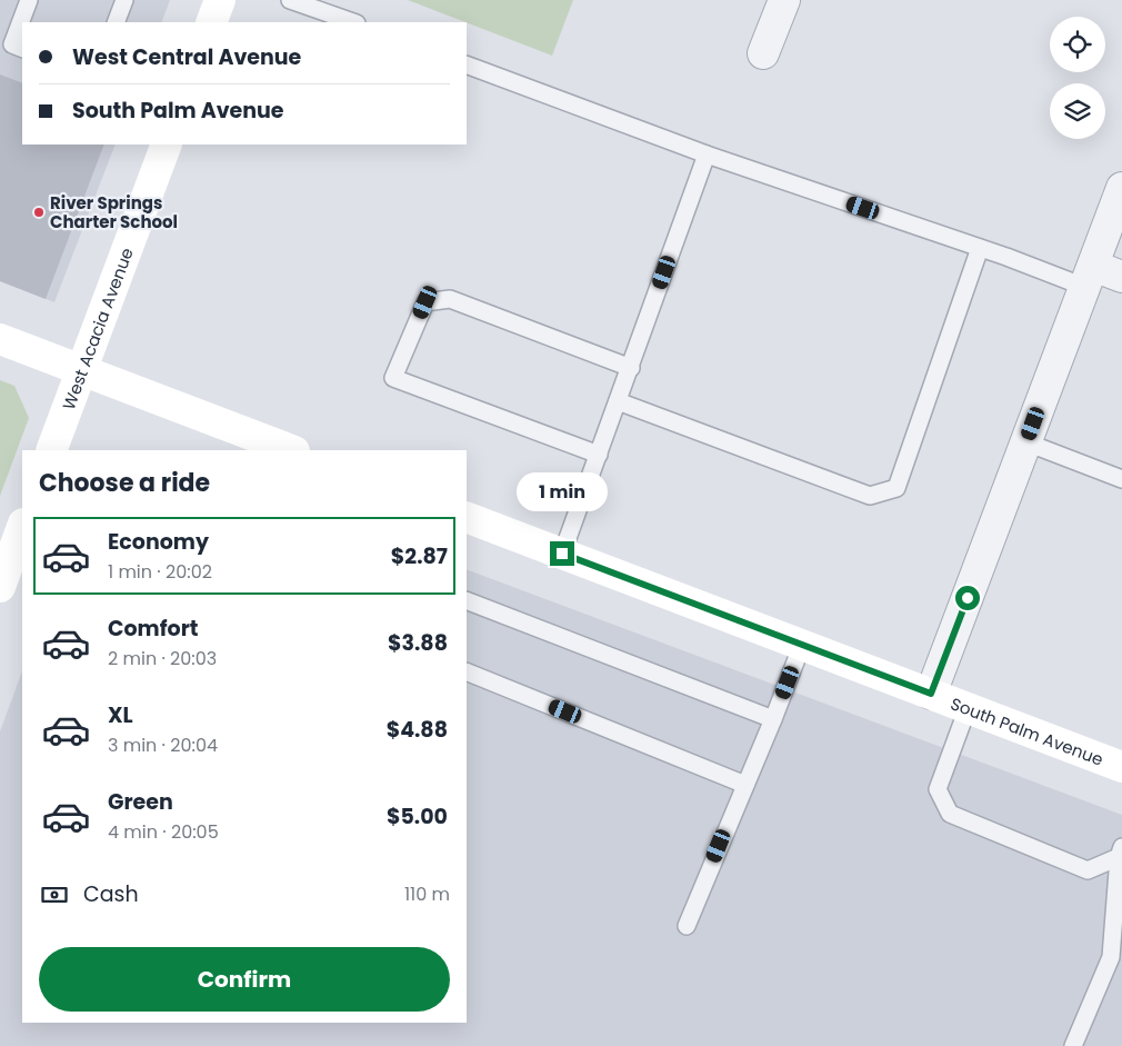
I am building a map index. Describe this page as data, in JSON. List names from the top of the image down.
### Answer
{
  "streets": {
    "street": ["West Acacia Avenue", "South Palm Avenue"]
  },
  "places": ["River Springs Charter School"],
  "page": {
    "banner": ["West Central Avenue", "South Palm Avenue"],
    "heading": "Choose a ride",
    "bubble": "1 min",
    "list": [
      {
        "name": "Economy",
        "note": "1 min · 20:02",
        "value": "$2.87"
      },
      {
        "name": "Comfort",
        "note": "2 min · 20:03",
        "value": "$3.88"
      },
      {
        "name": "XL",
        "note": "3 min · 20:04",
        "value": "$4.88"
      },
      {
        "name": "Green",
        "note": "4 min · 20:05",
        "value": "$5.00"
      }
    ],
    "pay": ["Cash", "110 m"],
    "buttons": "Confirm"
  }
}
